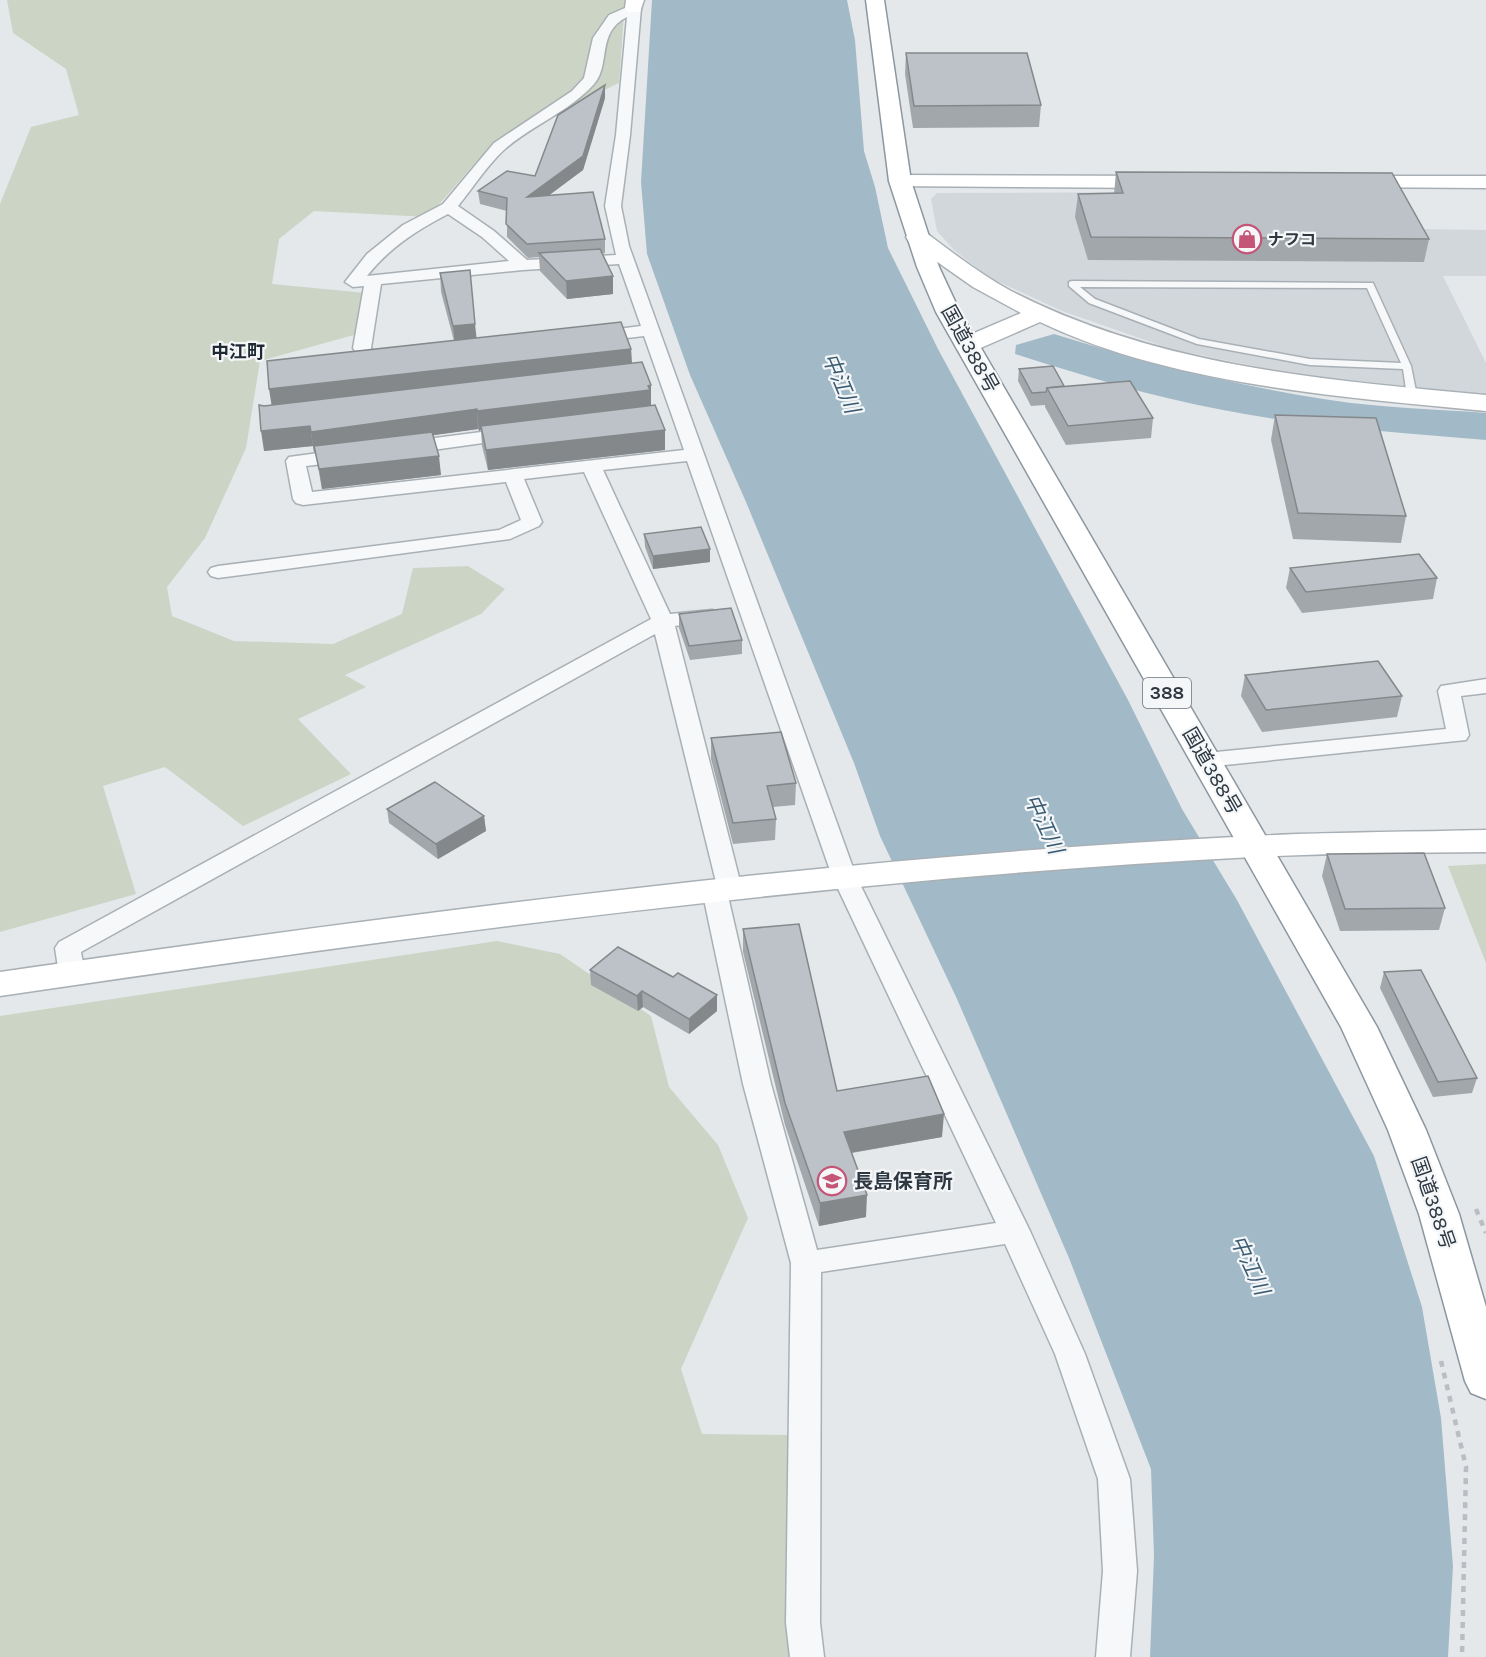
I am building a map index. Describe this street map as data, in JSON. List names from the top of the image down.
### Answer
{
  "streets": {
    "main road": ["国道388号", "388"]
  },
  "districts": ["中江町"],
  "water": ["中江川"],
  "places": {
    "shop": ["ナフコ"],
    "school or university": ["長島保育所"]
  }
}
